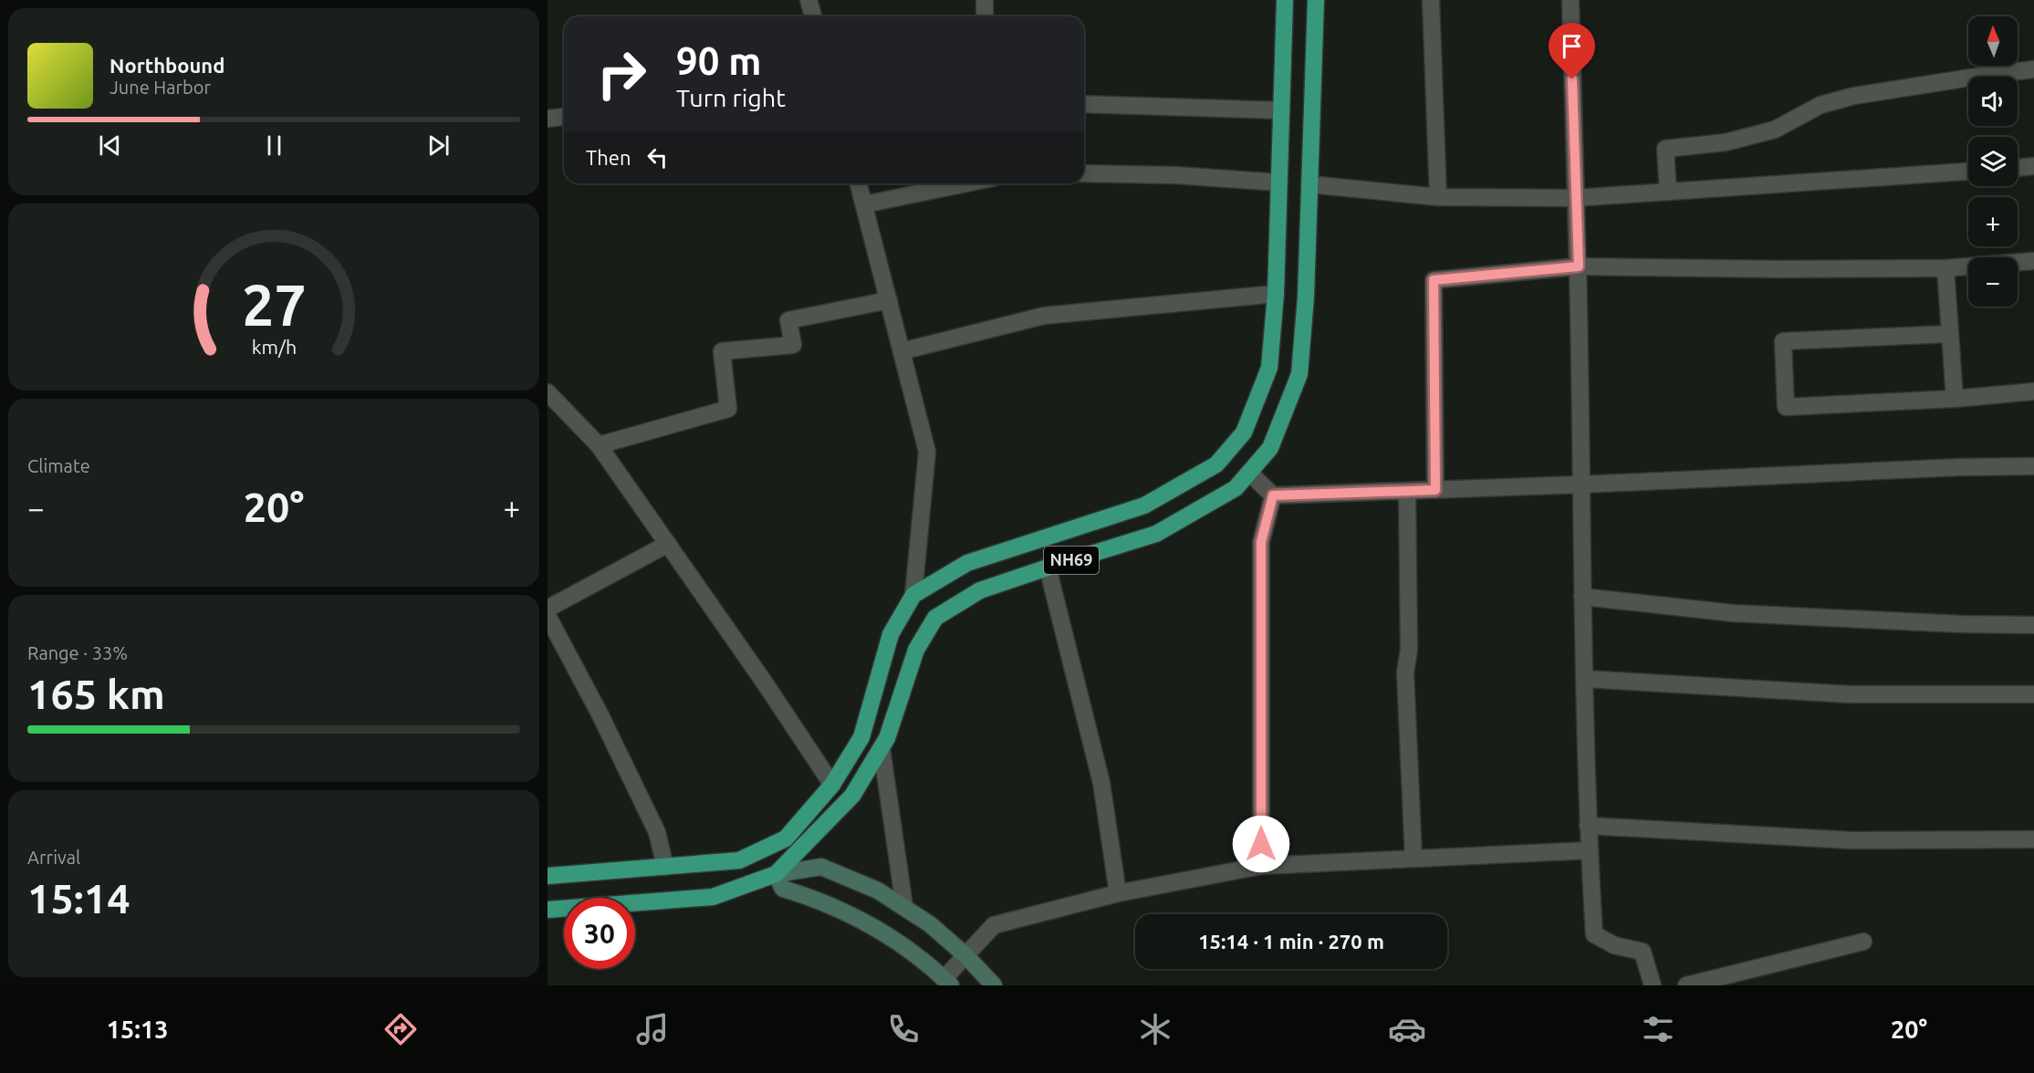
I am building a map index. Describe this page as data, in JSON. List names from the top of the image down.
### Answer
{
  "streets": {
    "highway": ["NH69"]
  },
  "north": "top",
  "page": {
    "map_buttons": ["+", "−"],
    "turn": ["90 m", "Turn right"],
    "song": ["Northbound", "June Harbor"],
    "then": "Then",
    "tile": [
      "Climate",
      ["Range · 33%", "165 km"],
      ["Arrival", "15:14"]
    ],
    "heat": ["−", "20°", "+"],
    "limit": "30",
    "trip": "15:14 · 1 min · 270 m",
    "tabs": ["15:13", "20°"],
    "gauge": ["27", "km/h"]
  }
}
